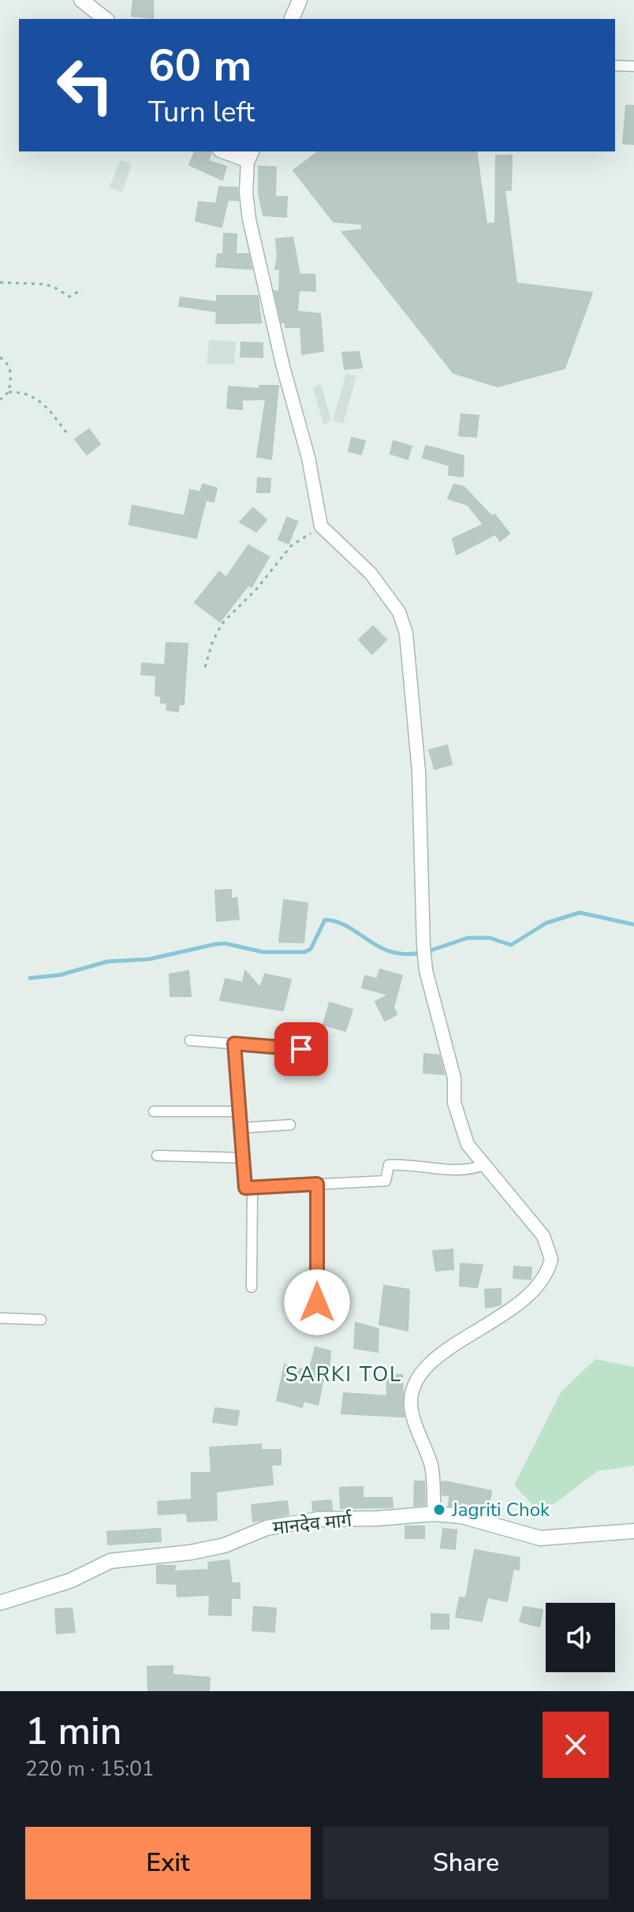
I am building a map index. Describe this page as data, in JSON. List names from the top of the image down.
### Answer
{
  "streets": {
    "main road": ["मानदेव मार्ग"]
  },
  "districts": ["SARKI TOL"],
  "places": ["Jagriti Chok"],
  "page": {
    "turn": ["60 m", "Turn left"],
    "heading": ["1 min", "220 m · 15:01"],
    "buttons": ["Exit", "Share"]
  }
}
